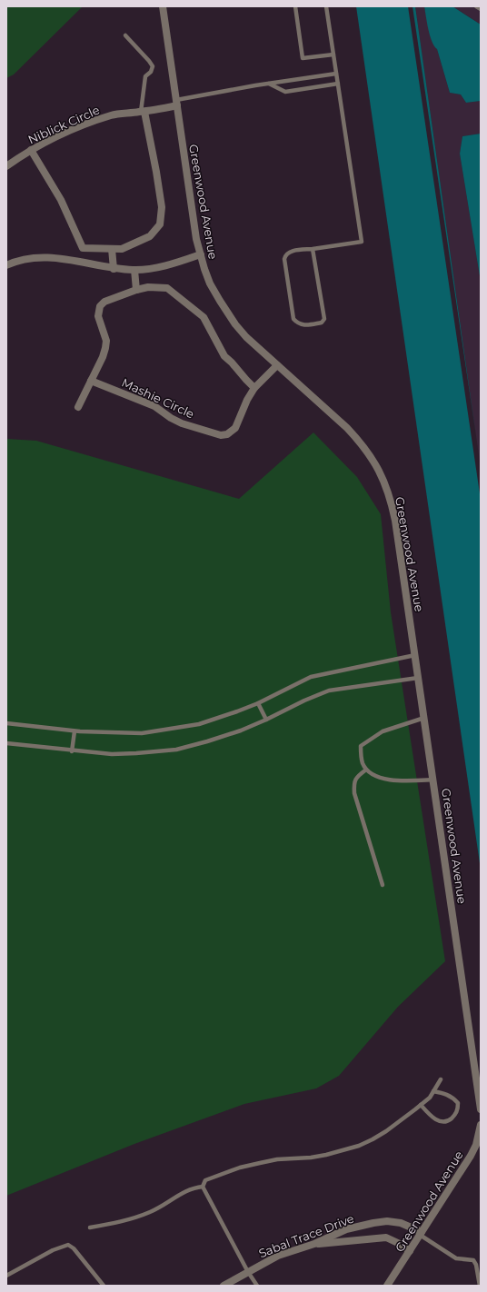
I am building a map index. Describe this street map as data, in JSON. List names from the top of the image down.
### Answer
{
  "streets": {
    "street": [
      "Niblick Circle",
      "Greenwood Avenue",
      "Mashie Circle",
      "Sabal Trace Drive"
    ]
  },
  "crossings": [
    ["Niblick Circle", "Greenwood Avenue"],
    ["Greenwood Avenue", "Mashie Circle"],
    ["Greenwood Avenue", "Sabal Trace Drive"]
  ]
}
